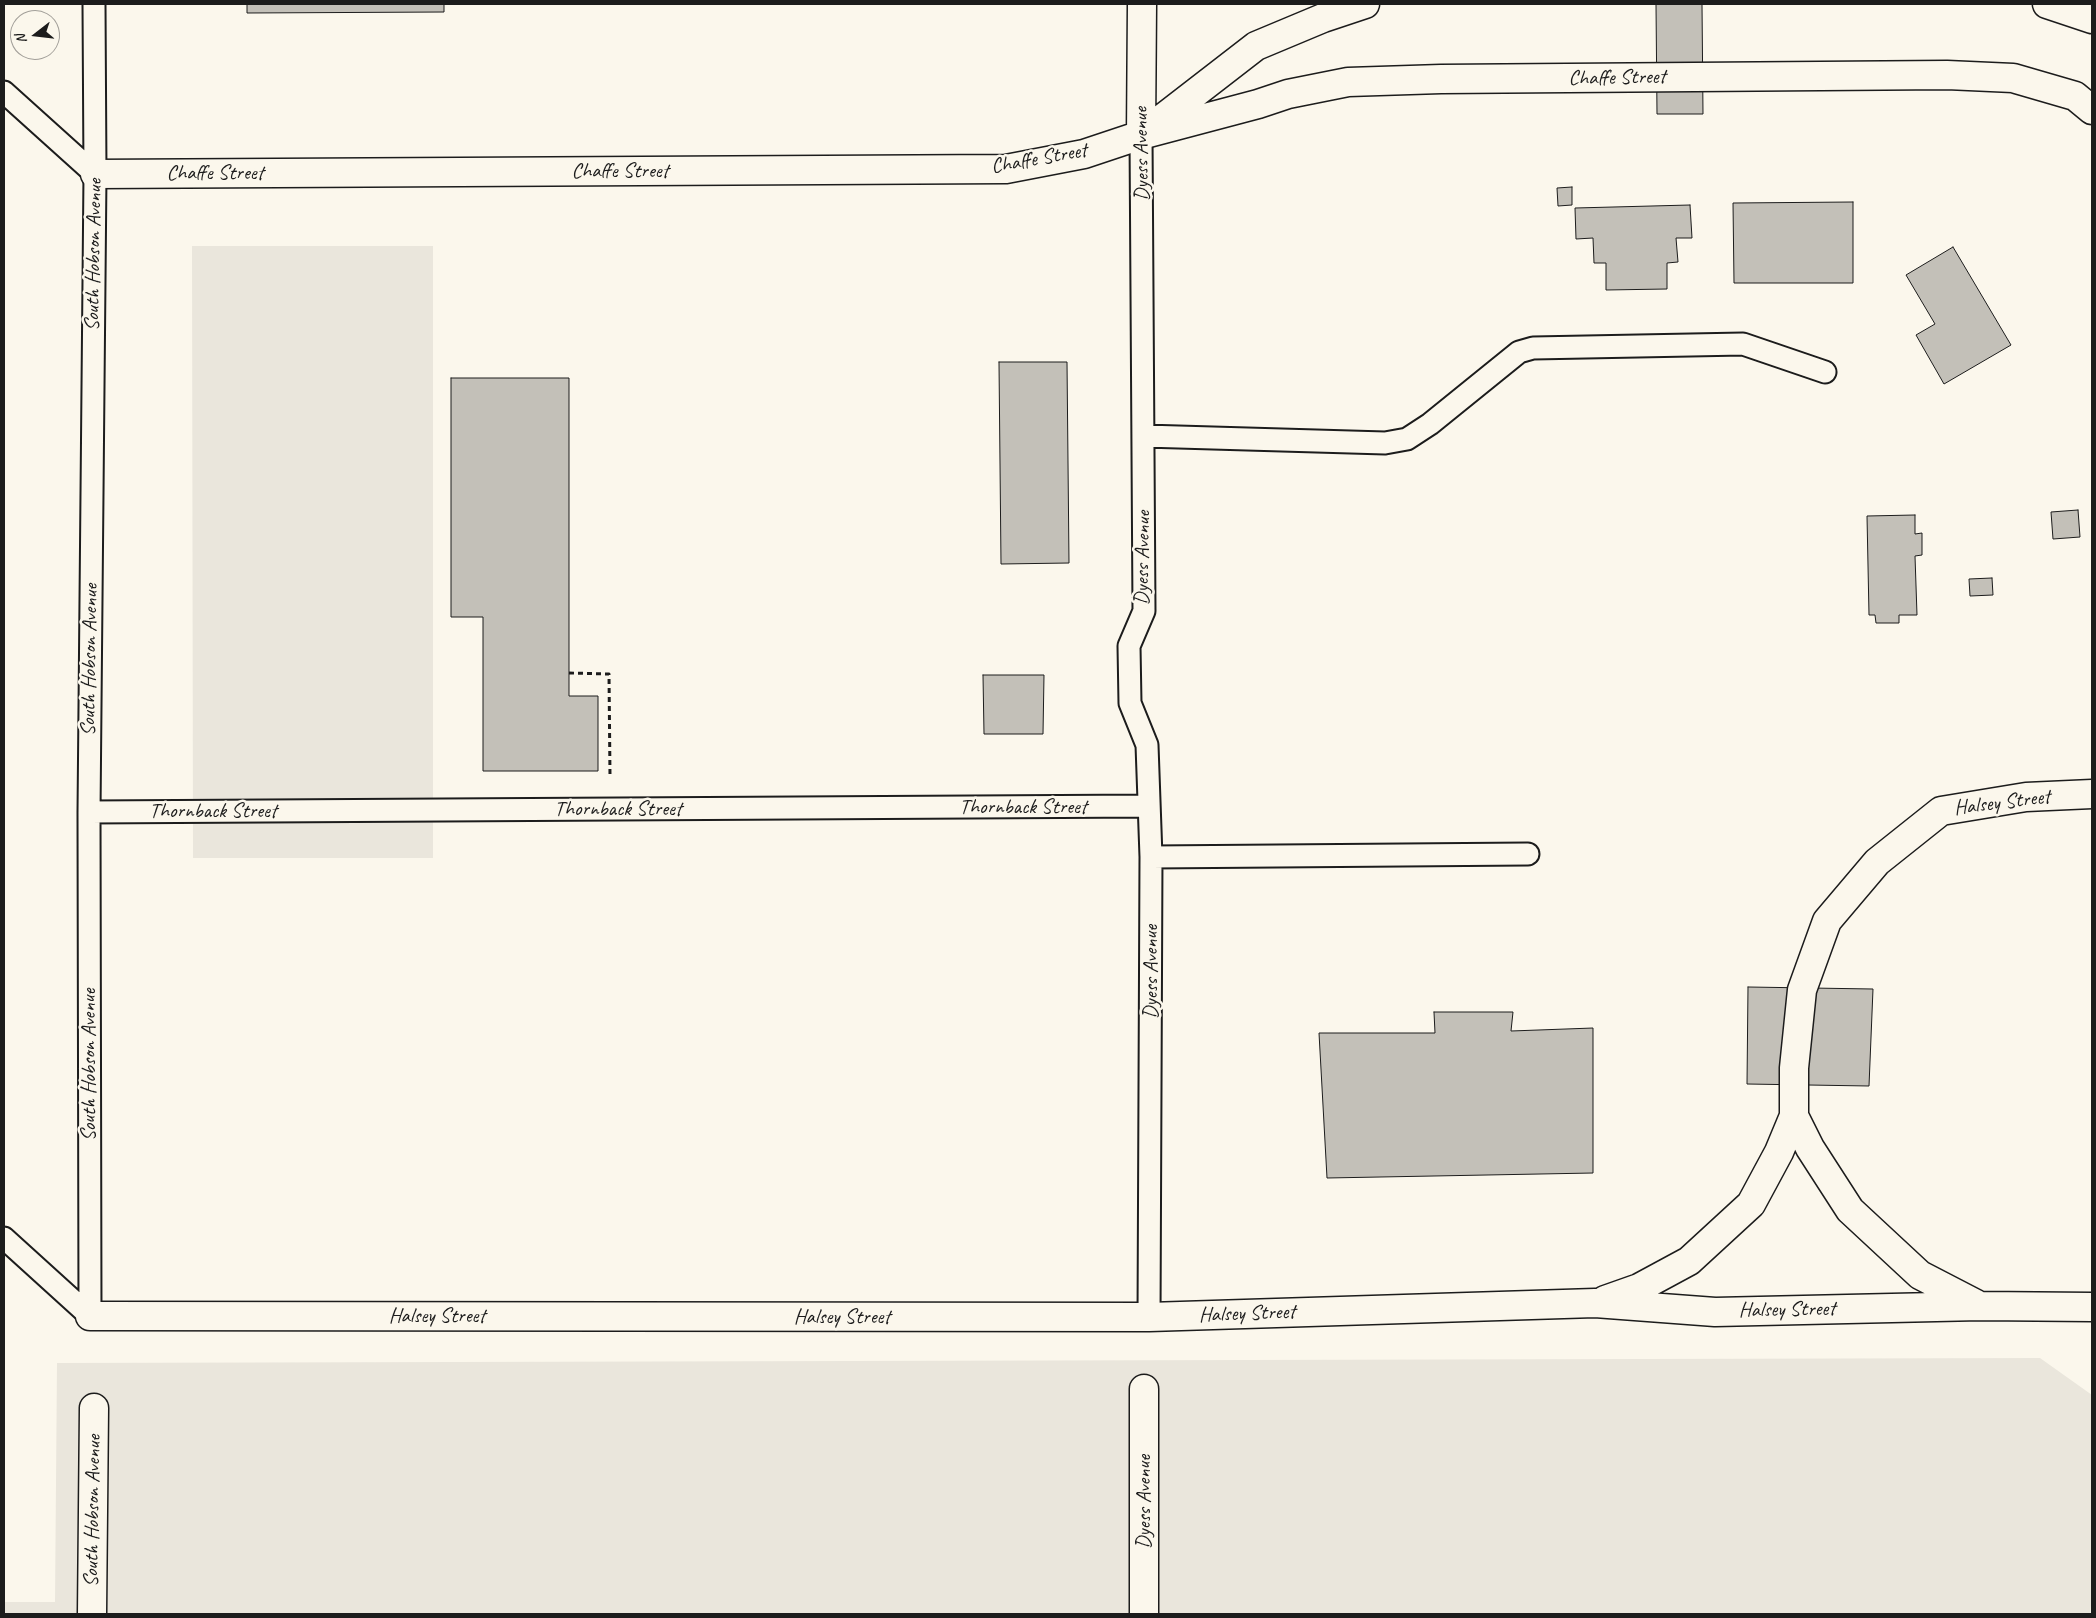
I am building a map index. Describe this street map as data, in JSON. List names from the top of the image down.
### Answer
{
  "streets": {
    "street": [
      "Chaffe Street",
      "Dyess Avenue",
      "South Hobson Avenue",
      "Halsey Street"
    ],
    "lane": ["Thornback Street"]
  },
  "crossings": [
    ["Chaffe Street", "Dyess Avenue"],
    ["Chaffe Street", "South Hobson Avenue"],
    ["Dyess Avenue", "Halsey Street"],
    ["Dyess Avenue", "Thornback Street"],
    ["South Hobson Avenue", "Halsey Street"],
    ["South Hobson Avenue", "Thornback Street"]
  ],
  "north": "left"
}
